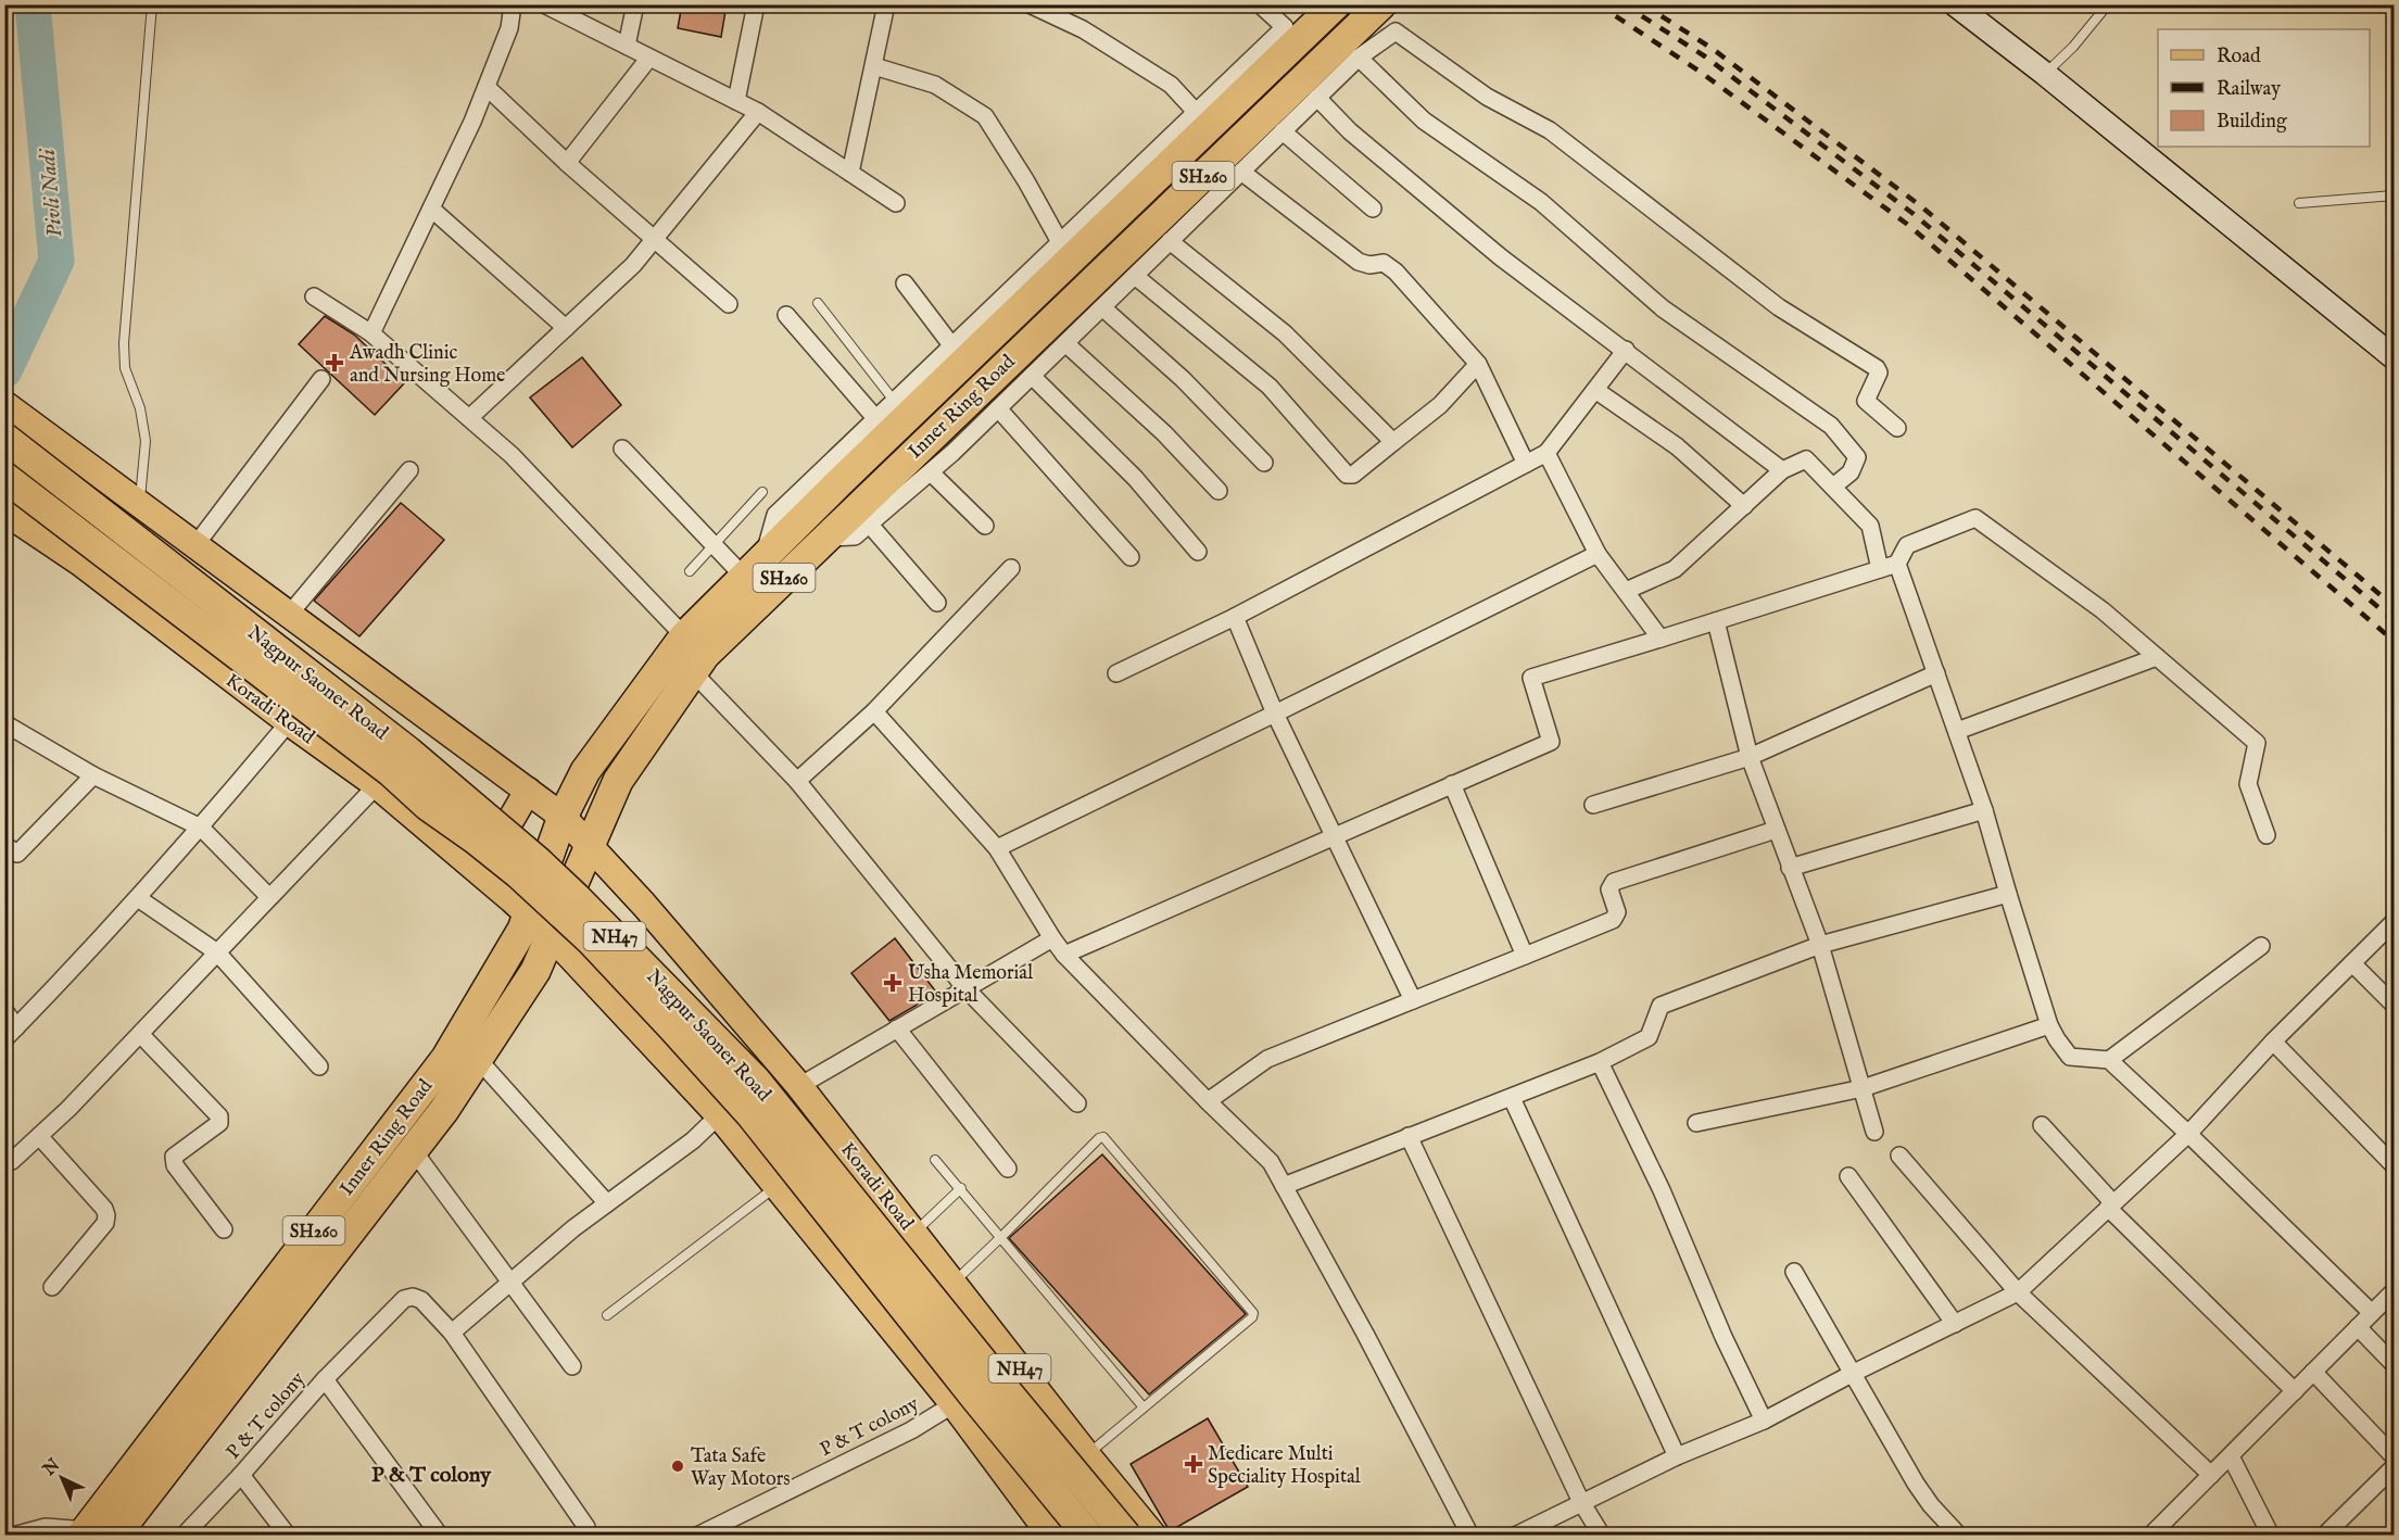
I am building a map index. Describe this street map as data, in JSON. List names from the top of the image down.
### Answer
{
  "streets": {
    "highway": [
      "SH260",
      "Inner Ring Road",
      "Nagpur Saoner Road",
      "NH47"
    ],
    "main road": ["Koradi Road"],
    "street": ["P & T colony"]
  },
  "crossings": [
    ["SH260", "Inner Ring Road"],
    ["SH260", "Koradi Road"],
    ["SH260", "NH47"],
    ["Inner Ring Road", "Koradi Road"],
    ["Inner Ring Road", "NH47"],
    ["Koradi Road", "NH47"]
  ],
  "districts": ["P & T colony"],
  "water": ["Pivli Nadi"],
  "places": {
    "health": ["Awadh Clinic and Nursing Home", "Usha Memorial Hospital", "Medicare Multi Speciality Hospital"],
    "other": ["Tata Safe Way Motors"]
  },
  "legend": ["Road", "Railway", "Building"],
  "north": "top left"
}
